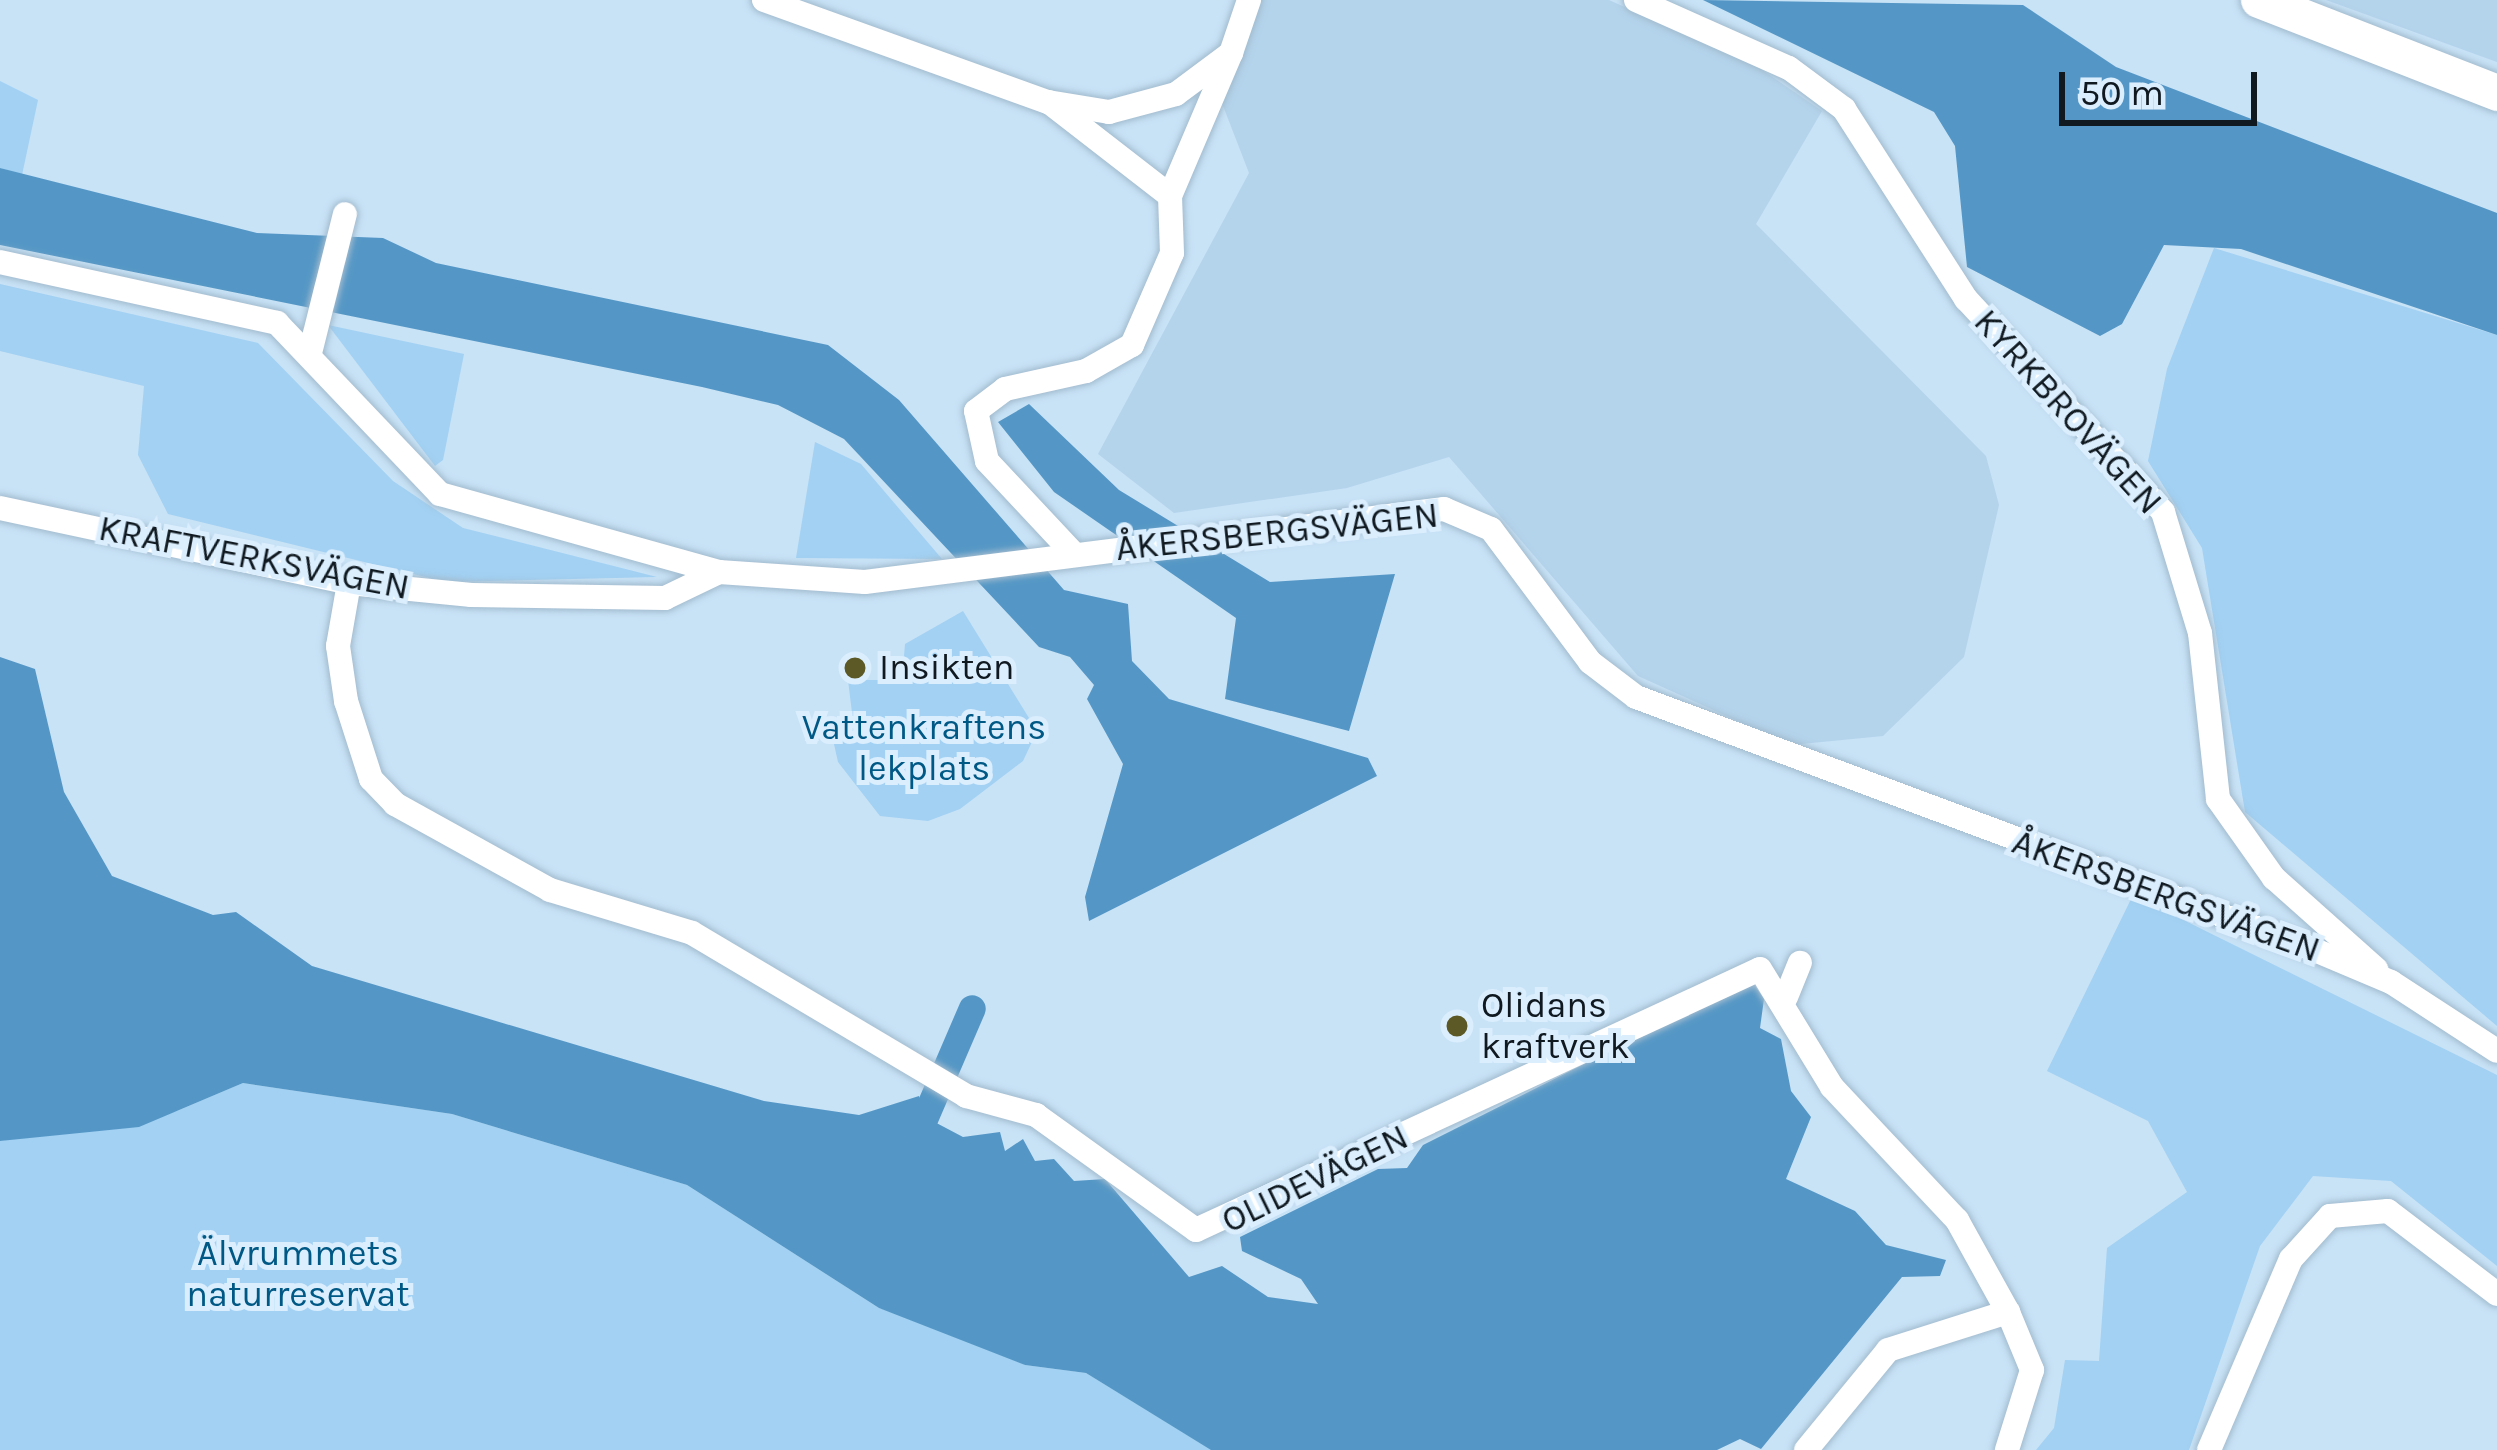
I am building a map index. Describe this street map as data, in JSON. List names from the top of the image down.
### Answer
{
  "streets": {
    "street": [
      "KYRKBROVÄGEN",
      "ÅKERSBERGSVÄGEN",
      "KRAFTVERKSVÄGEN",
      "OLIDEVÄGEN"
    ]
  },
  "crossings": [
    ["KYRKBROVÄGEN", "ÅKERSBERGSVÄGEN"],
    ["ÅKERSBERGSVÄGEN", "KRAFTVERKSVÄGEN"],
    ["KRAFTVERKSVÄGEN", "OLIDEVÄGEN"]
  ],
  "parks": ["Vattenkraftens lekplats", "Älvrummets naturreservat"],
  "places": ["Insikten", "Olidans kraftverk"],
  "scale_bar": "50 m"
}
